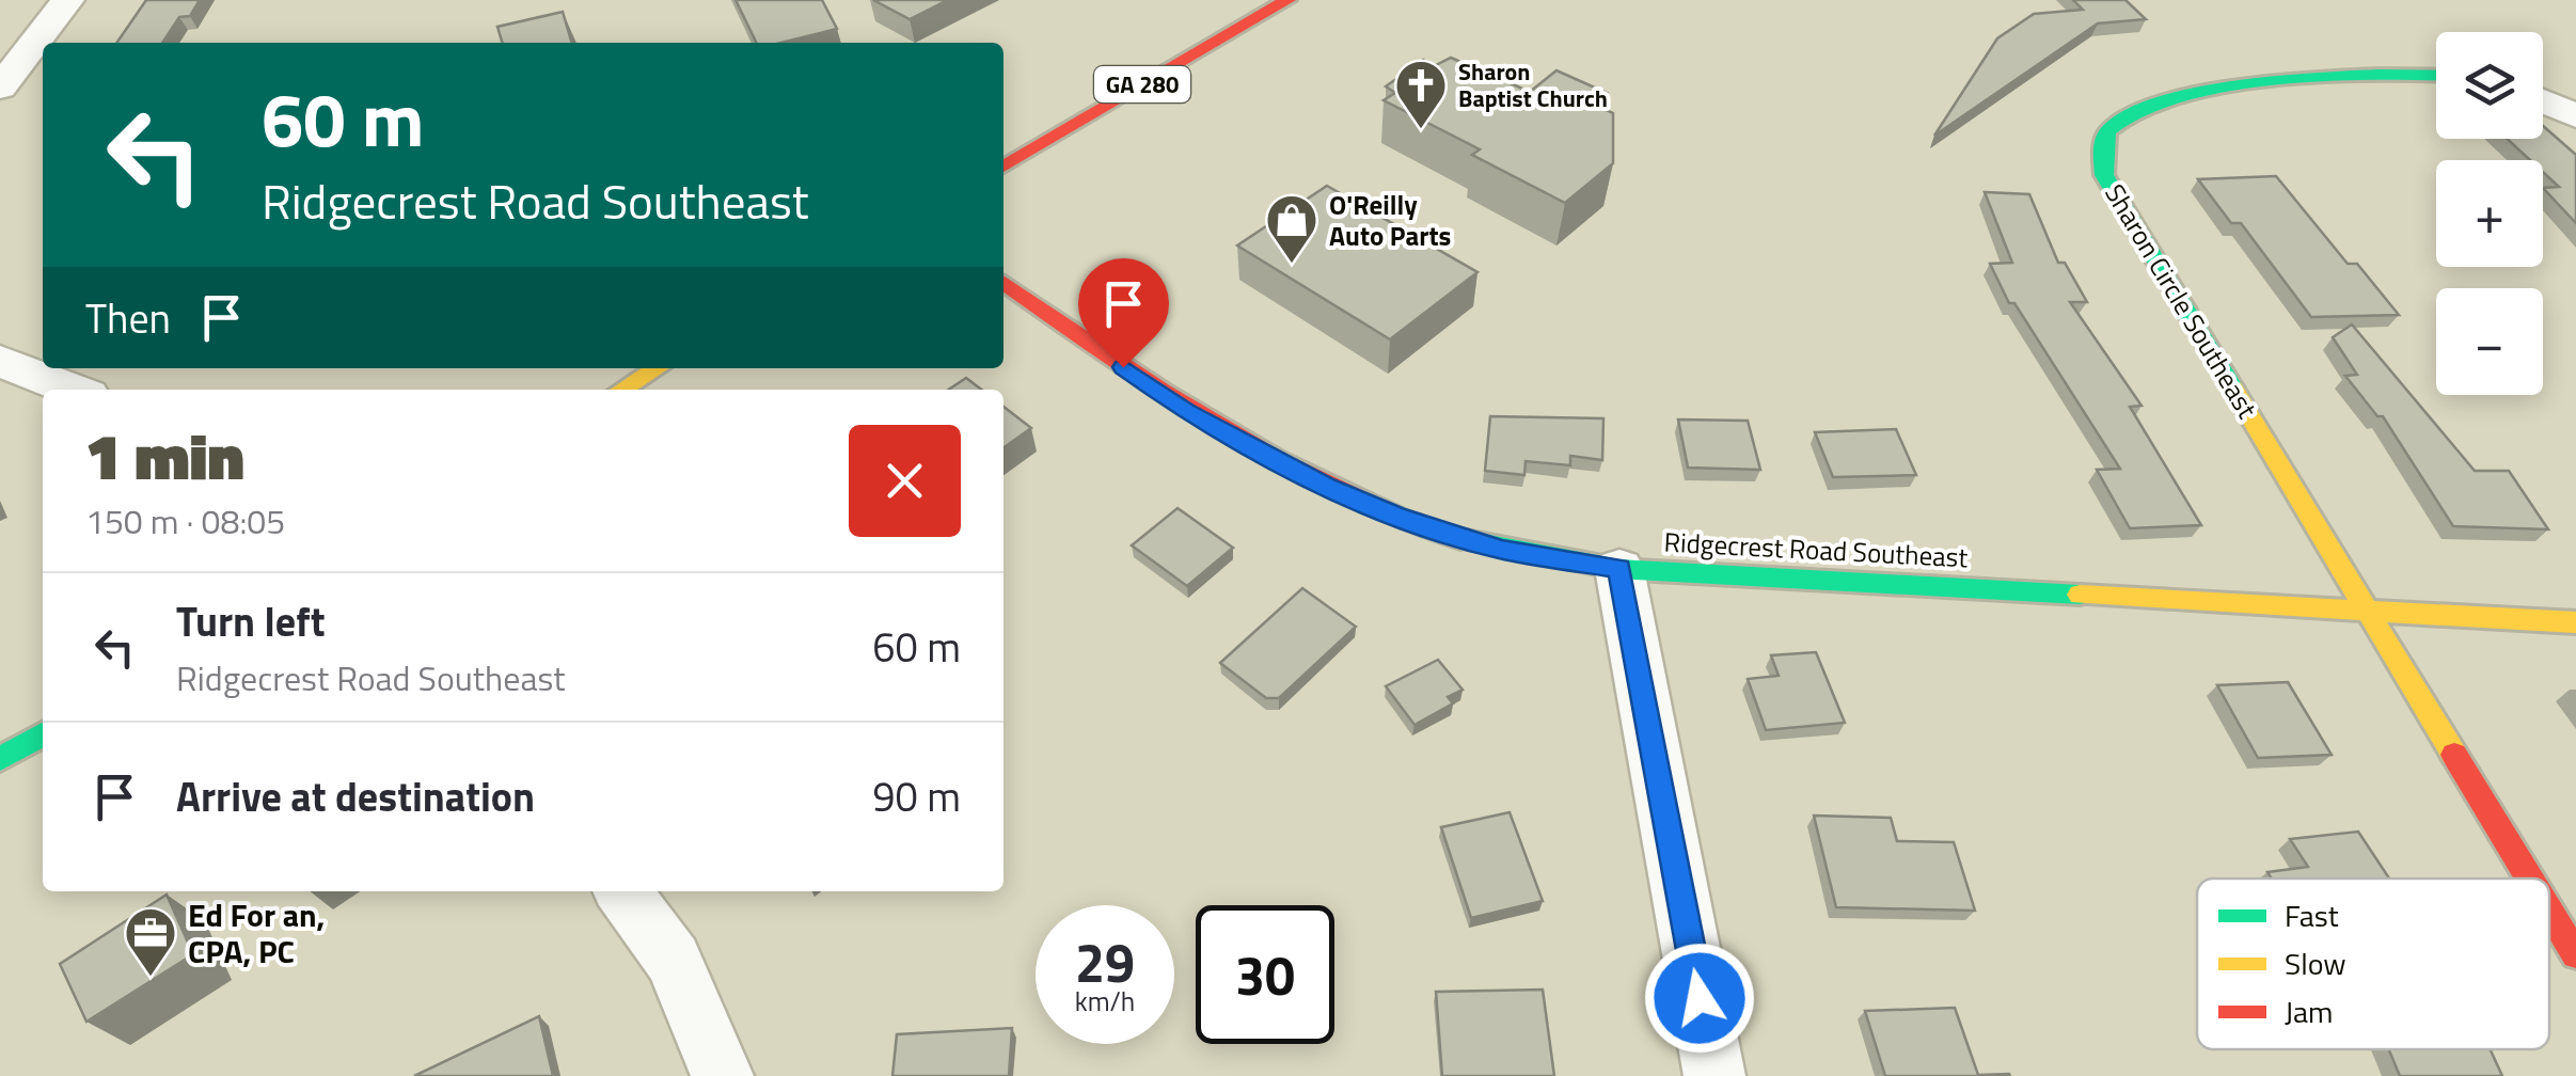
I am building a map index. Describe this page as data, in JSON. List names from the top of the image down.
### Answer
{
  "streets": {
    "street": ["GA 280", "Sharon Circle Southeast", "Ridgecrest Road Southeast"]
  },
  "crossings": [
    ["Sharon Circle Southeast", "Ridgecrest Road Southeast"]
  ],
  "places": {
    "church": ["Sharon Baptist Church"],
    "shop": ["O'Reilly Auto Parts"],
    "office": ["Ed For an, CPA, PC"]
  },
  "legend": ["Fast", "Slow", "Jam"],
  "page": {
    "map_buttons": ["+", "−"],
    "turn": ["60 m", "Ridgecrest Road Southeast"],
    "then": "Then",
    "heading": ["1 min", "150 m · 08:05"],
    "list": [
      {
        "name": "Turn left",
        "note": "Ridgecrest Road Southeast",
        "value": "60 m"
      },
      {
        "name": "Arrive at destination",
        "value": "90 m"
      }
    ],
    "speed": "29 km/h",
    "limit": "30"
  }
}
